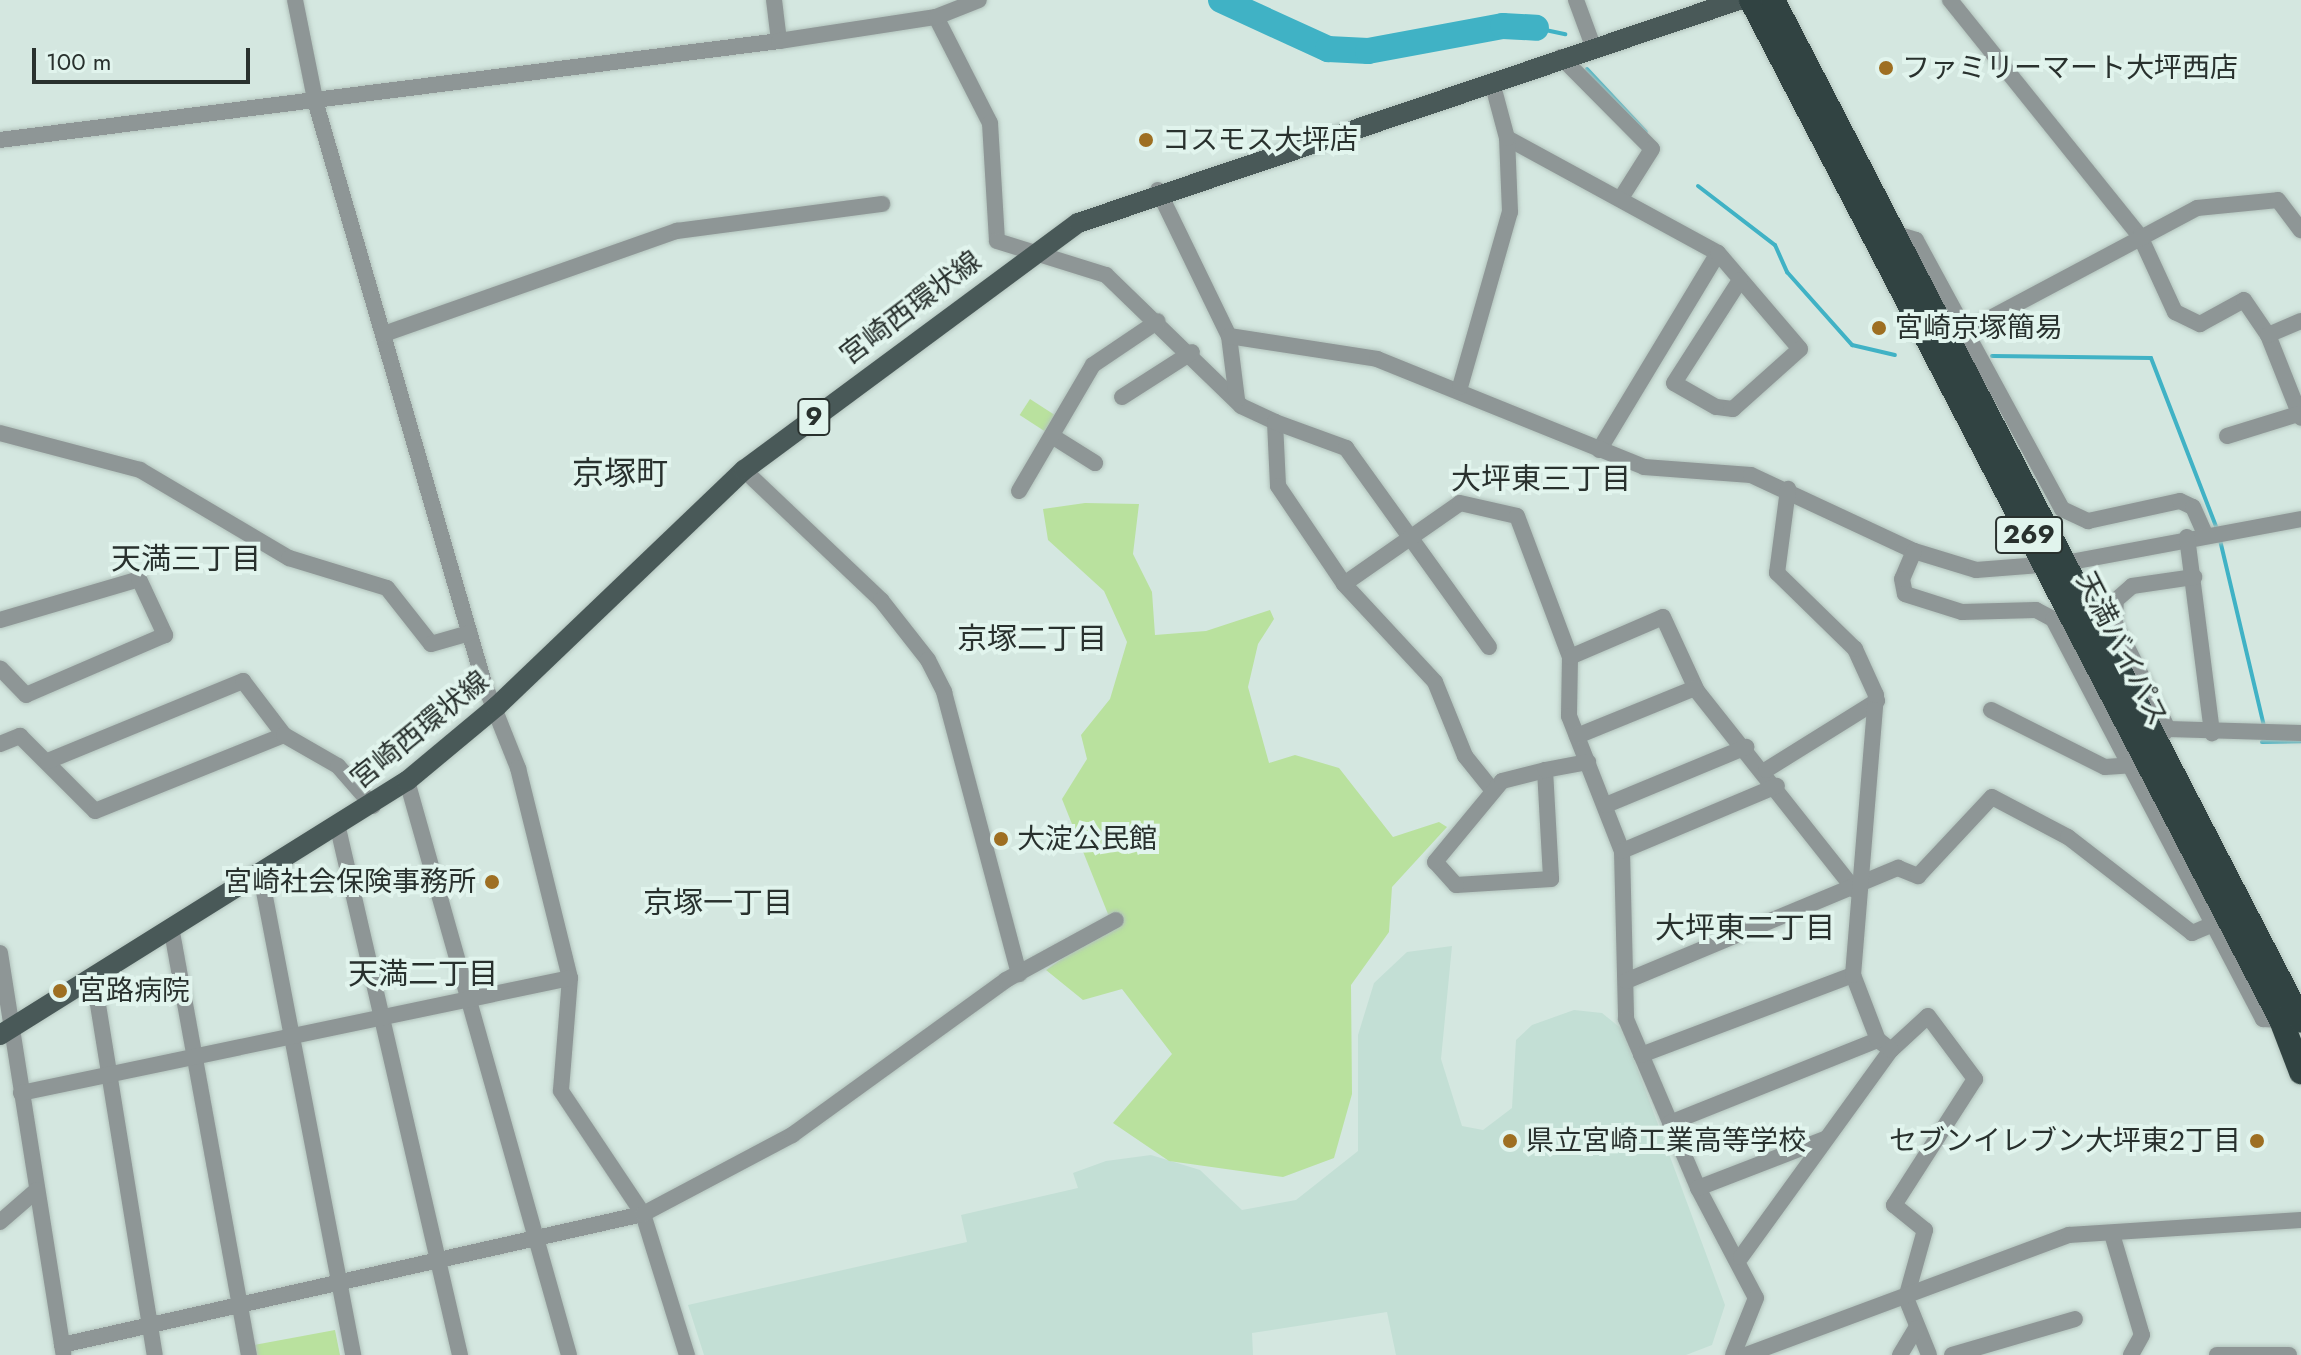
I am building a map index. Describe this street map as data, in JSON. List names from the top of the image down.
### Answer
{
  "streets": {
    "highway": ["269", "天満バイパス"],
    "main road": ["宮崎西環状線", "9"]
  },
  "districts": [
    "京塚町",
    "大坪東三丁目",
    "天満三丁目",
    "京塚二丁目",
    "京塚一丁目",
    "大坪東二丁目",
    "天満二丁目"
  ],
  "places": [
    "ファミリーマート大坪西店",
    "コスモス大坪店",
    "宮崎京塚簡易",
    "大淀公民館",
    "宮崎社会保険事務所",
    "宮路病院",
    "県立宮崎工業高等学校",
    "セブンイレブン大坪東2丁目"
  ],
  "scale_bar": "100 m"
}
